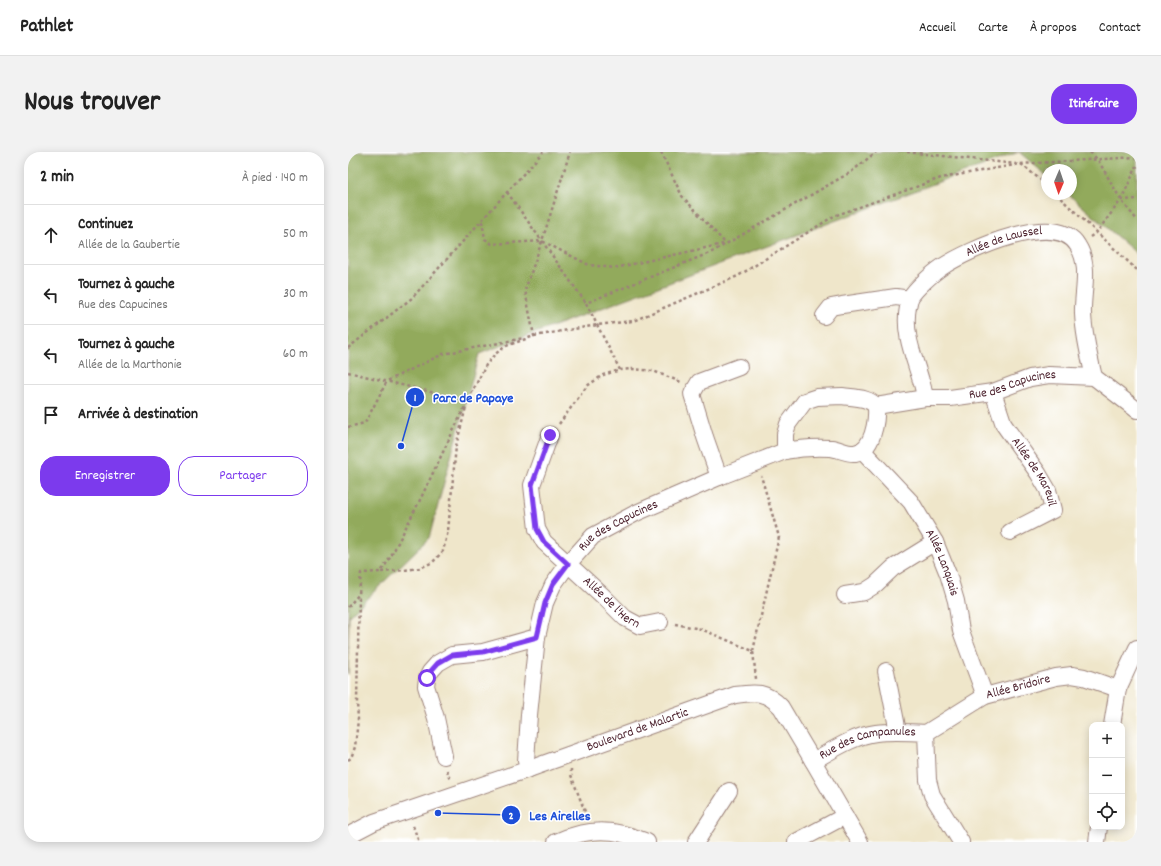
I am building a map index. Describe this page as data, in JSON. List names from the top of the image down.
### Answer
{
  "streets": {
    "street": [
      "Allée de Laussel",
      "Rue des Capucines",
      "Allée de Mareuil",
      "Allée Lanquais",
      "Allée de l'Hern",
      "Allée Bridoire",
      "Boulevard de Malartic",
      "Rue des Campanules"
    ]
  },
  "crossings": [
    ["Rue des Capucines", "Allée de Mareuil"],
    ["Rue des Capucines", "Allée Lanquais"],
    ["Rue des Capucines", "Allée de l'Hern"],
    ["Rue des Capucines", "Boulevard de Malartic"],
    ["Allée Lanquais", "Allée Bridoire"],
    ["Allée Bridoire", "Rue des Campanules"]
  ],
  "places": ["Parc de Papaye", "Les Airelles"],
  "north": "bottom",
  "page": {
    "header": "Pathlet",
    "nav": [
      "Accueil",
      "Carte",
      "À propos",
      "Contact"
    ],
    "title": "Nous trouver",
    "buttons": [
      "Itinéraire",
      ["Enregistrer", "Partager"]
    ],
    "heading": ["2 min", "À pied · 140 m"],
    "list": [
      ["Continuez", "Allée de la Gaubertie", "50 m"],
      ["Tournez à gauche", "Rue des Capucines", "30 m"],
      ["Tournez à gauche", "Allée de la Marthonie", "60 m"],
      "Arrivée à destination"
    ],
    "map_buttons": ["+", "−"]
  }
}
